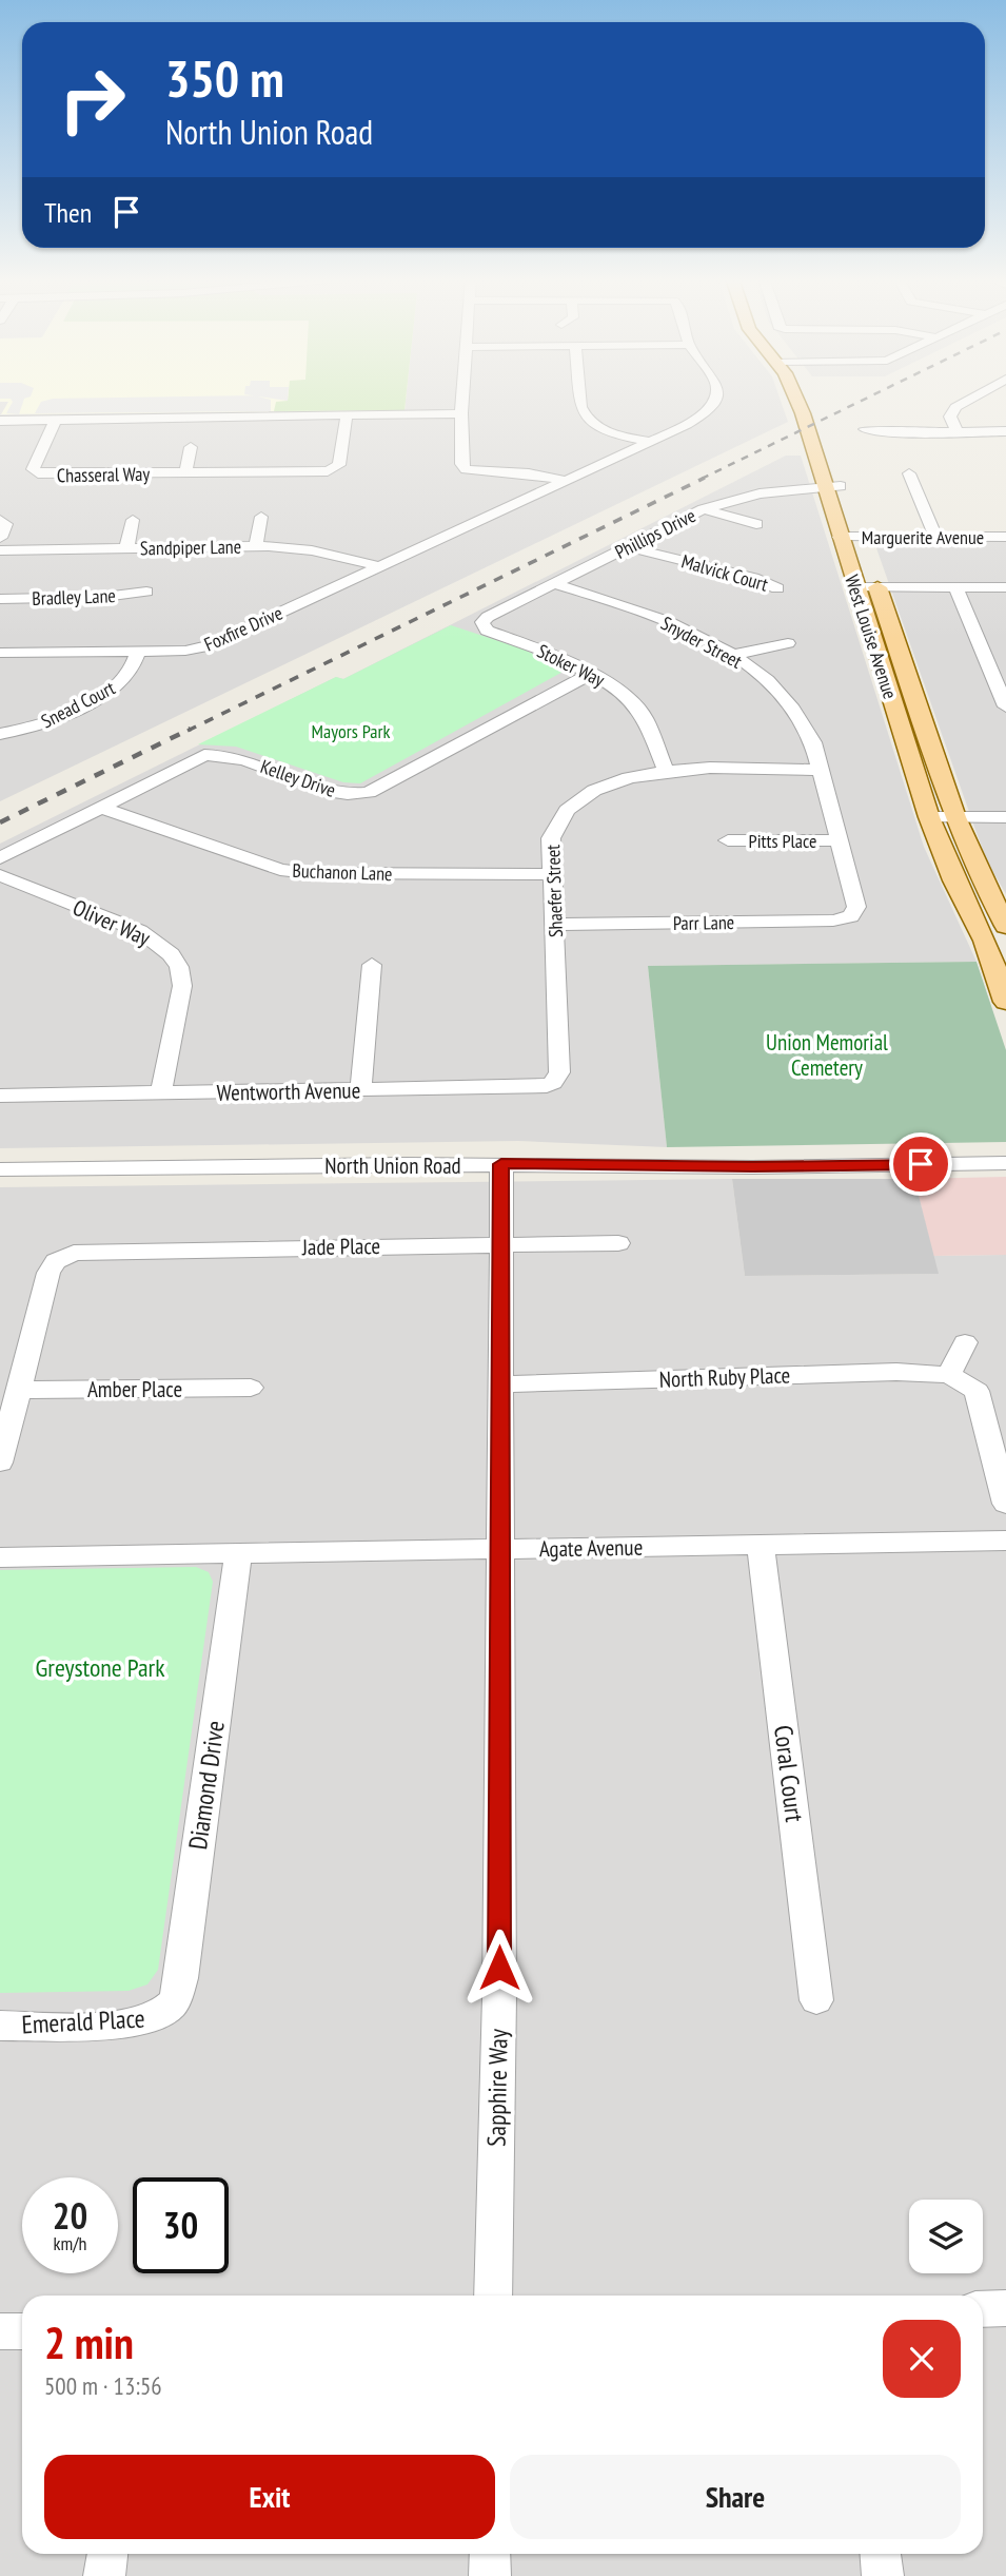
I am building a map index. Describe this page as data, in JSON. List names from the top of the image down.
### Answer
{
  "streets": {
    "main road": ["West Louise Avenue"],
    "street": [
      "Chasseral Way",
      "Phillips Drive",
      "Marguerite Avenue",
      "Sandpiper Lane",
      "Malvick Court",
      "Bradley Lane",
      "Foxfire Drive",
      "Snyder Street",
      "Stoker Way",
      "Snead Court",
      "Kelley Drive",
      "Pitts Place",
      "Buchanon Lane",
      "Shaefer Street",
      "Oliver Way",
      "Parr Lane",
      "Wentworth Avenue",
      "North Union Road",
      "Jade Place",
      "North Ruby Place",
      "Amber Place",
      "Agate Avenue",
      "Coral Court",
      "Diamond Drive",
      "Emerald Place",
      "Sapphire Way"
    ]
  },
  "crossings": [
    ["Phillips Drive", "Malvick Court"],
    ["Phillips Drive", "West Louise Avenue"],
    ["Phillips Drive", "Snyder Street"],
    ["Phillips Drive", "Stoker Way"],
    ["Marguerite Avenue", "West Louise Avenue"],
    ["Sandpiper Lane", "Foxfire Drive"],
    ["Foxfire Drive", "Snead Court"],
    ["Snyder Street", "Pitts Place"],
    ["Snyder Street", "Shaefer Street"],
    ["Snyder Street", "Parr Lane"],
    ["Stoker Way", "Kelley Drive"],
    ["Stoker Way", "Shaefer Street"],
    ["Kelley Drive", "Buchanon Lane"],
    ["Buchanon Lane", "Shaefer Street"],
    ["Shaefer Street", "Parr Lane"],
    ["Shaefer Street", "Wentworth Avenue"],
    ["Oliver Way", "Wentworth Avenue"],
    ["North Union Road", "Sapphire Way"],
    ["Jade Place", "Amber Place"],
    ["Jade Place", "Sapphire Way"],
    ["North Ruby Place", "Sapphire Way"],
    ["Agate Avenue", "Coral Court"],
    ["Agate Avenue", "Diamond Drive"],
    ["Agate Avenue", "Sapphire Way"],
    ["Diamond Drive", "Emerald Place"]
  ],
  "parks": ["Mayors Park", "Union Memorial Cemetery", "Greystone Park"],
  "page": {
    "turn": ["350 m", "North Union Road"],
    "then": "Then",
    "speed": "20 km/h",
    "limit": "30",
    "heading": ["2 min", "500 m · 13:56"],
    "buttons": ["Exit", "Share"]
  }
}
